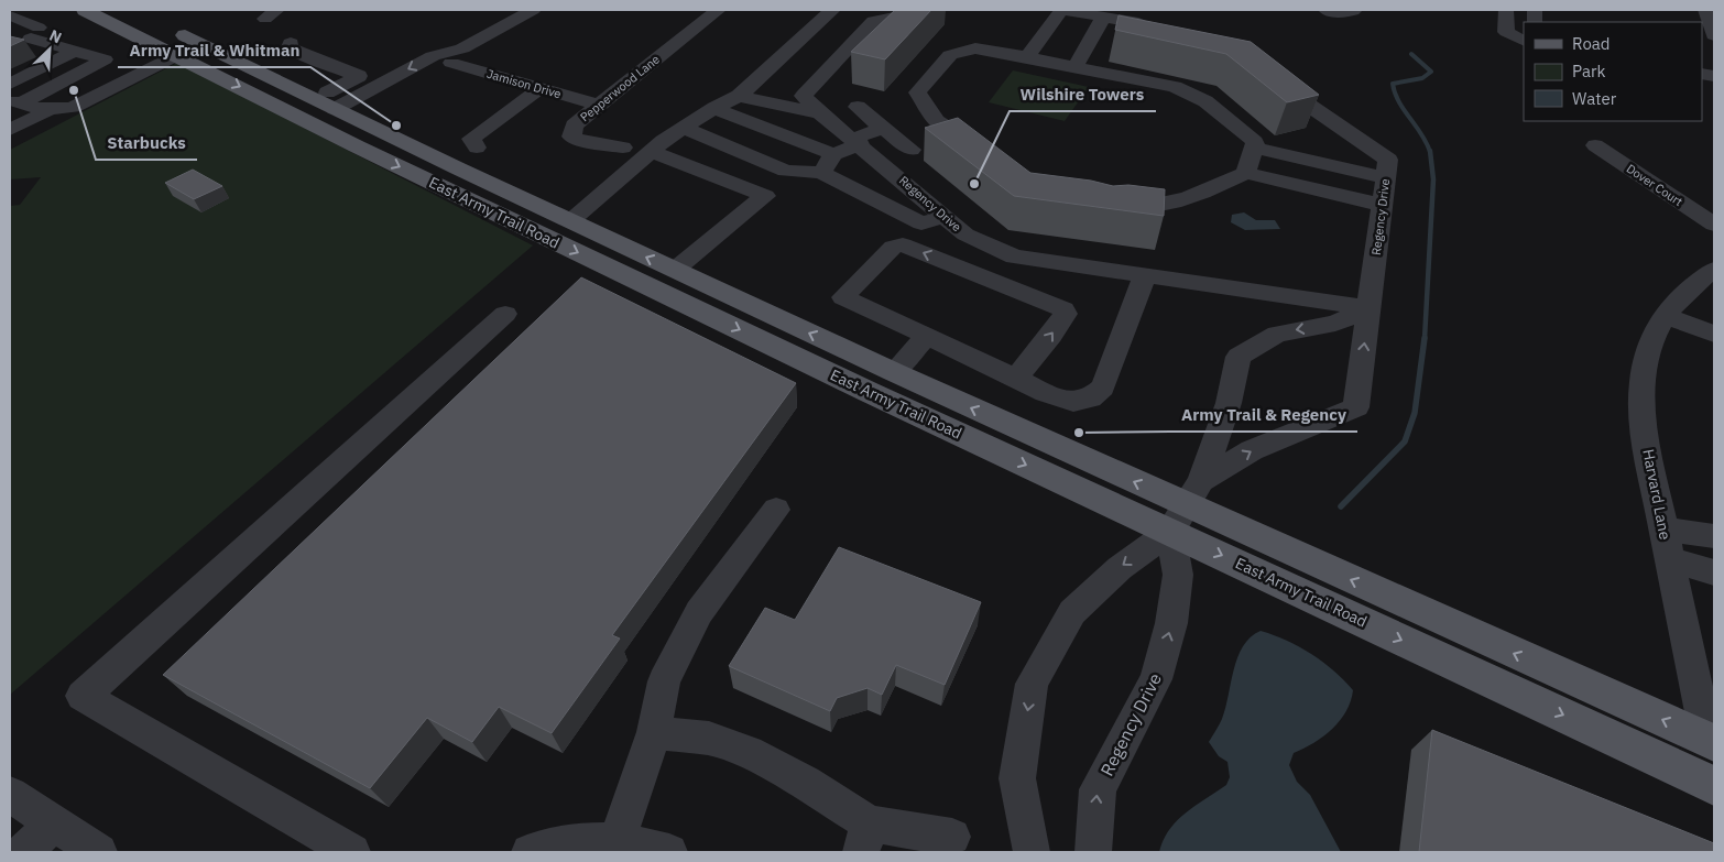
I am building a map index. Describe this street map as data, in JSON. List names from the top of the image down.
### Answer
{
  "streets": {
    "main road": ["East Army Trail Road"],
    "street": [
      "Jamison Drive",
      "Pepperwood Lane",
      "Dover Court",
      "Regency Drive",
      "Harvard Lane"
    ]
  },
  "crossings": [
    ["Jamison Drive", "Pepperwood Lane"],
    ["Regency Drive", "East Army Trail Road"],
    ["East Army Trail Road", "Harvard Lane"]
  ],
  "places": [
    "Starbucks",
    "Army Trail & Whitman",
    "Wilshire Towers",
    "Army Trail & Regency"
  ],
  "legend": ["Road", "Park", "Water"],
  "north": "top right"
}
